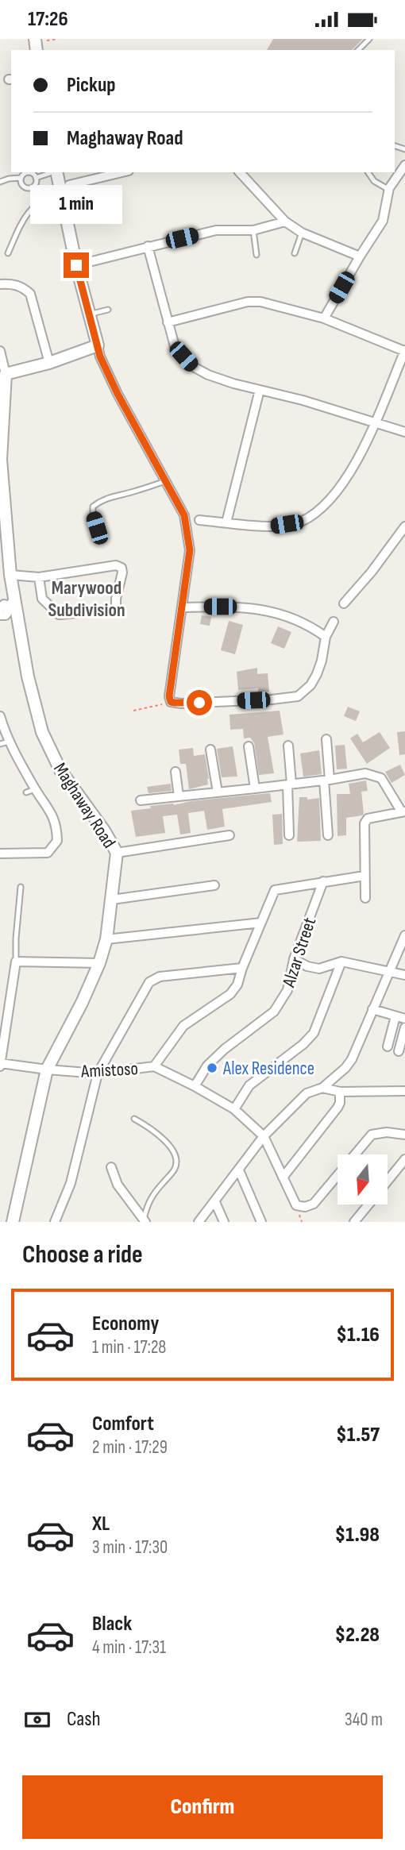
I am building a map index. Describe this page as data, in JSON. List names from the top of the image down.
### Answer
{
  "streets": {
    "street": ["Maghaway Road", "Alzar Street", "Amistoso"]
  },
  "crossings": [
    ["Maghaway Road", "Amistoso"],
    ["Alzar Street", "Amistoso"]
  ],
  "districts": ["Marywood Subdivision"],
  "places": ["Alex Residence"],
  "north": "bottom",
  "page": {
    "status": "17:26",
    "banner": ["Pickup", "Maghaway Road"],
    "bubble": "1 min",
    "heading": "Choose a ride",
    "list": [
      {
        "name": "Economy",
        "note": "1 min · 17:28",
        "value": "$1.16"
      },
      {
        "name": "Comfort",
        "note": "2 min · 17:29",
        "value": "$1.57"
      },
      {
        "name": "XL",
        "note": "3 min · 17:30",
        "value": "$1.98"
      },
      {
        "name": "Black",
        "note": "4 min · 17:31",
        "value": "$2.28"
      }
    ],
    "pay": ["Cash", "340 m"],
    "buttons": "Confirm"
  }
}
